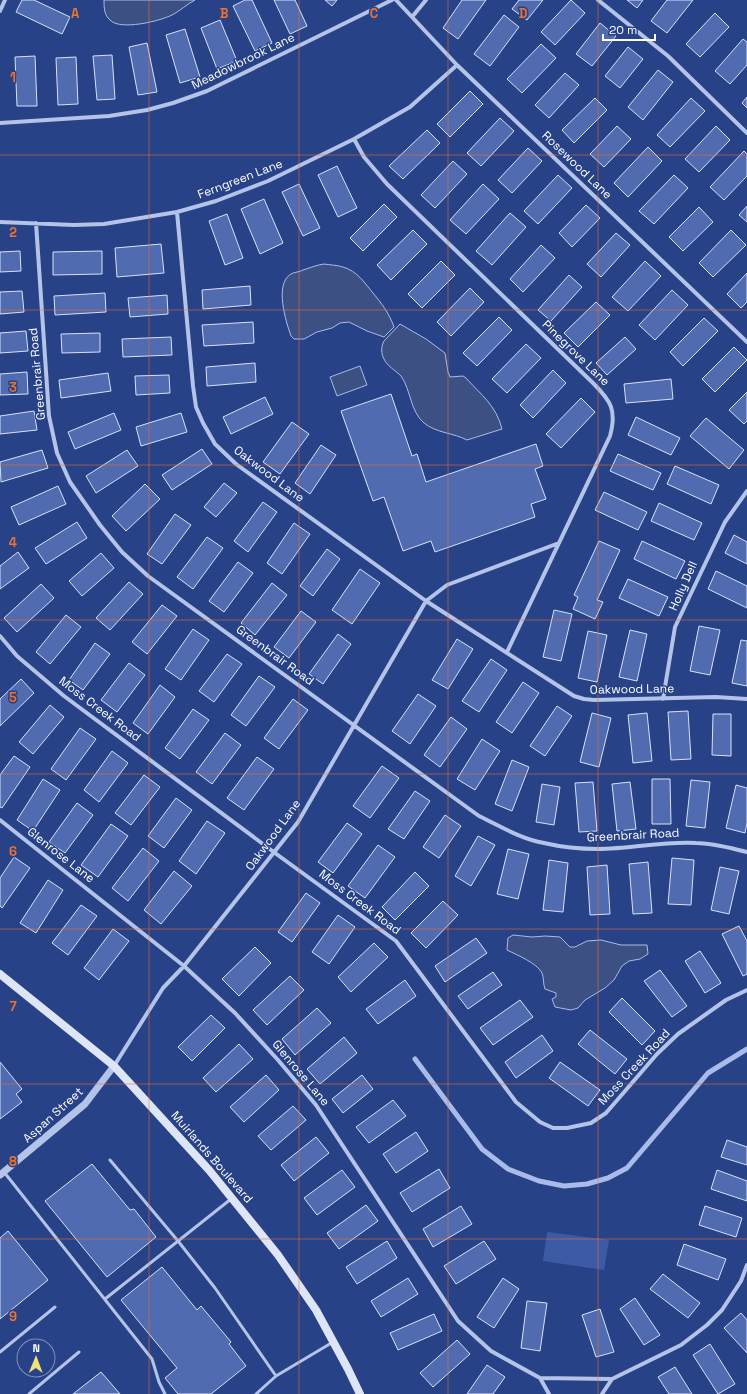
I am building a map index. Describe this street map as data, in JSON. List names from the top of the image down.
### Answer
{
  "streets": {
    "main road": ["Muirlands Boulevard"],
    "street": [
      "Meadowbrook Lane",
      "Rosewood Lane",
      "Ferngreen Lane",
      "Pinegrove Lane",
      "Greenbrair Road",
      "Oakwood Lane",
      "Holly Dell",
      "Moss Creek Road",
      "Glenrose Lane",
      "Aspan Street"
    ]
  },
  "crossings": [
    ["Rosewood Lane", "Ferngreen Lane"],
    ["Ferngreen Lane", "Pinegrove Lane"],
    ["Ferngreen Lane", "Greenbrair Road"],
    ["Ferngreen Lane", "Oakwood Lane"],
    ["Pinegrove Lane", "Oakwood Lane"],
    ["Greenbrair Road", "Oakwood Lane"],
    ["Oakwood Lane", "Holly Dell"],
    ["Oakwood Lane", "Moss Creek Road"],
    ["Oakwood Lane", "Glenrose Lane"],
    ["Oakwood Lane", "Aspan Street"],
    ["Oakwood Lane", "Muirlands Boulevard"],
    ["Aspan Street", "Muirlands Boulevard"]
  ],
  "scale_bar": "20 m",
  "north": "top",
  "grid": {
    "columns": [
      "A",
      "B",
      "C",
      "D"
    ],
    "rows": [
      "1",
      "2",
      "3",
      "4",
      "5",
      "6",
      "7",
      "8",
      "9"
    ]
  }
}
